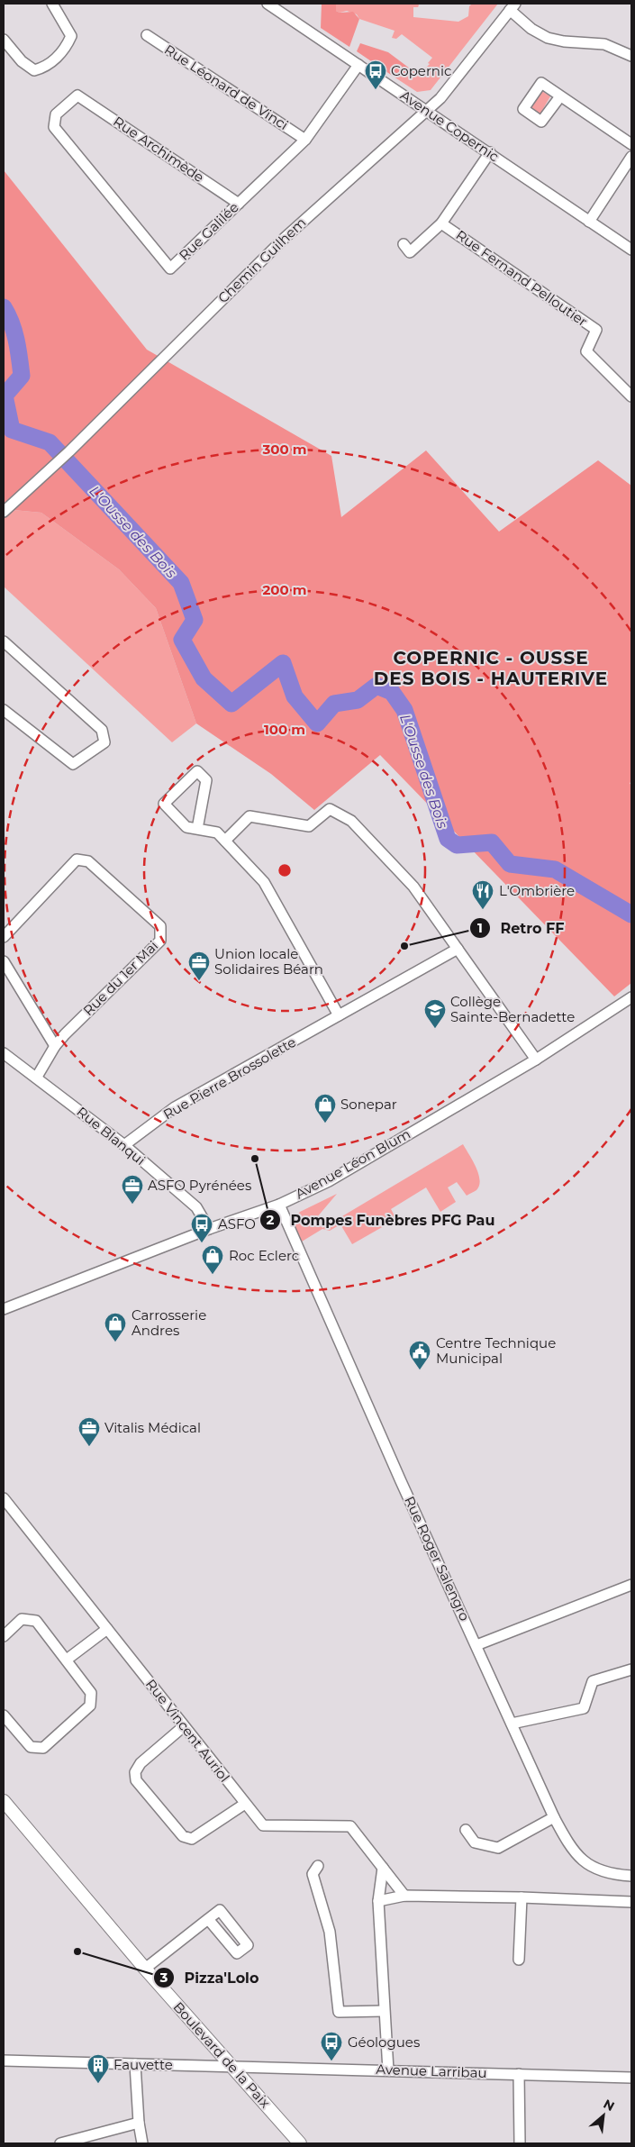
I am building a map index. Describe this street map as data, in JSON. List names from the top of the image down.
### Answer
{
  "streets": {
    "main road": ["Boulevard de la Paix"],
    "street": [
      "Rue Léonard de Vinci",
      "Avenue Copernic",
      "Rue Archimède",
      "Rue Galilée",
      "Chemin Guilhem",
      "Rue Fernand Pelloutier",
      "Rue du 1er Mai",
      "Rue Pierre Brossolette",
      "Rue Blanqui",
      "Avenue Léon Blum",
      "Rue Roger Salengro",
      "Rue Vincent Auriol",
      "Avenue Larribau"
    ]
  },
  "crossings": [
    ["Rue Léonard de Vinci", "Rue Galilée"],
    ["Avenue Copernic", "Rue Galilée"],
    ["Avenue Copernic", "Chemin Guilhem"],
    ["Rue Archimède", "Rue Galilée"],
    ["Rue du 1er Mai", "Rue Blanqui"],
    ["Rue Pierre Brossolette", "Rue Blanqui"],
    ["Rue Blanqui", "Avenue Léon Blum"],
    ["Avenue Léon Blum", "Rue Roger Salengro"],
    ["Boulevard de la Paix", "Avenue Larribau"]
  ],
  "districts": ["COPERNIC - OUSSE DES BOIS - HAUTERIVE"],
  "water": ["L'Ousse des Bois"],
  "places": {
    "bus stop": ["Copernic", "ASFO", "Géologues"],
    "restaurant": ["L'Ombrière"],
    "other": ["Retro FF", "Pompes Funèbres PFG Pau", "Pizza'Lolo"],
    "office": ["Union locale Solidaires Béarn", "ASFO Pyrénées", "Vitalis Médical"],
    "school or university": ["Collège Sainte-Bernadette"],
    "shop": ["Sonepar", "Roc Eclerc", "Carrosserie Andres"],
    "public building": ["Centre Technique Municipal"],
    "building": ["Fauvette"]
  },
  "north": "top right",
  "rings": ["300 m", "200 m", "100 m"]
}
